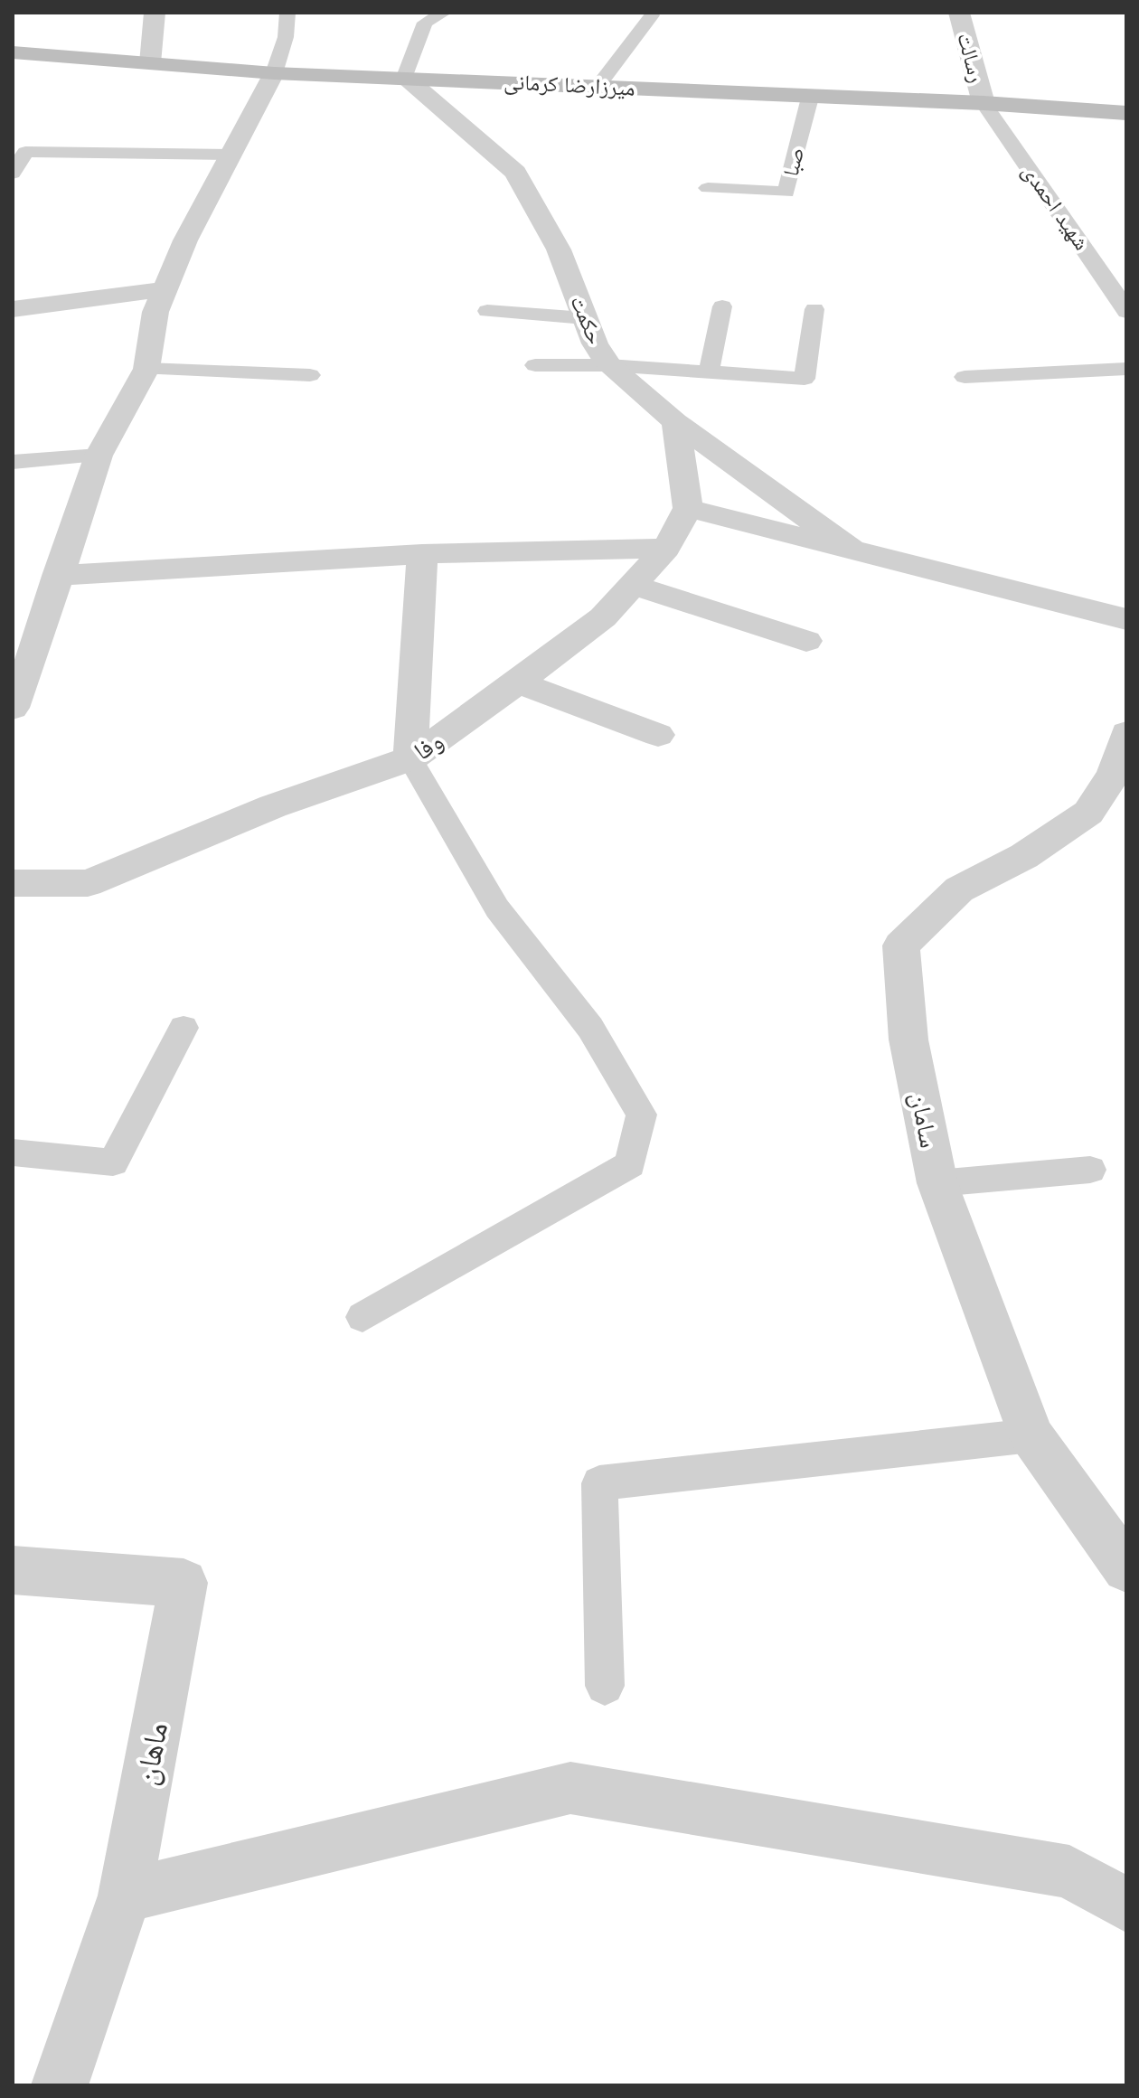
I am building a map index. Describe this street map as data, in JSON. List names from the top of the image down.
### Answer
{
  "streets": {
    "main road": ["میرزارضا کرمانی"],
    "street": [
      "رسالت",
      "حکمت",
      "وفا",
      "سامان",
      "ماهان"
    ],
    "lane": ["صبا", "شهید احمدی"]
  },
  "crossings": [
    ["رسالت", "میرزارضا کرمانی"],
    ["رسالت", "شهید احمدی"],
    ["میرزارضا کرمانی", "صبا"],
    ["میرزارضا کرمانی", "شهید احمدی"],
    ["میرزارضا کرمانی", "حکمت"],
    ["حکمت", "وفا"]
  ]
}
